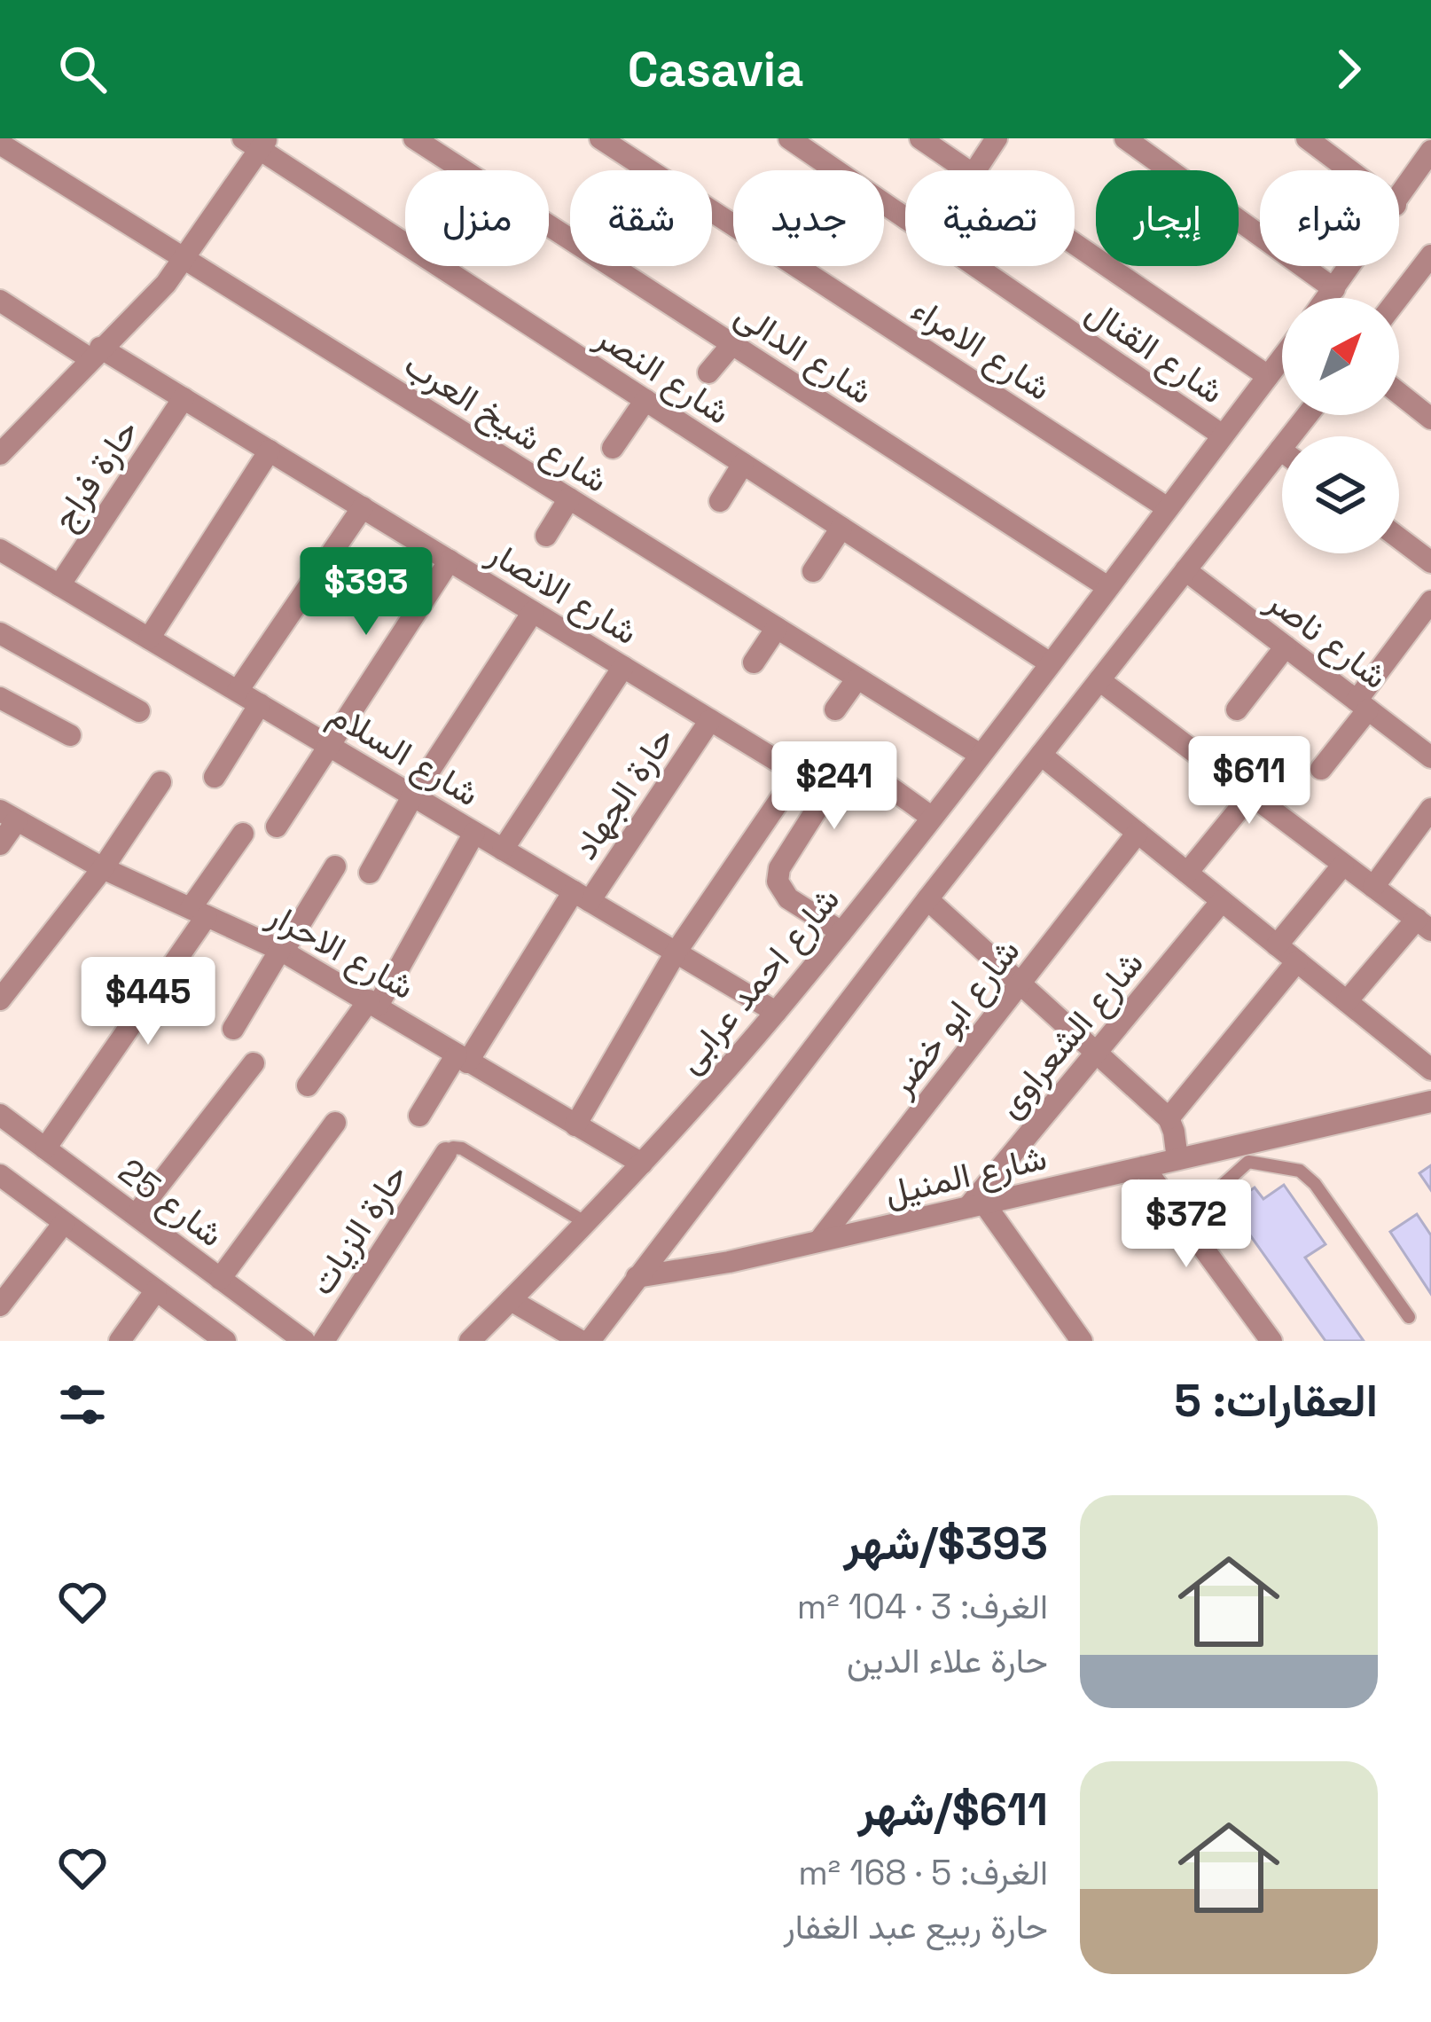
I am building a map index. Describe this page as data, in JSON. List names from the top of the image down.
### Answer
{
  "streets": {
    "street": [
      "شارع الامراء",
      "شارع القنال",
      "شارع الدالى",
      "شارع النصر",
      "شارع شيخ العرب",
      "حارة فراج",
      "شارع الانصار",
      "شارع ناصر",
      "شارع السلام",
      "حارة الجهاد",
      "شارع الاحرار",
      "شارع احمد عرابى",
      "شارع ابو خضر",
      "شارع الشعراوى",
      "شارع المنيل",
      "شارع 25",
      "حارة الزيات"
    ]
  },
  "crossings": [
    ["شارع الامراء", "شارع احمد عرابى"],
    ["شارع القنال", "شارع احمد عرابى"],
    ["شارع الدالى", "شارع احمد عرابى"],
    ["شارع النصر", "شارع احمد عرابى"],
    ["شارع شيخ العرب", "شارع احمد عرابى"],
    ["حارة فراج", "شارع الانصار"],
    ["حارة فراج", "شارع السلام"],
    ["شارع الانصار", "حارة الجهاد"],
    ["شارع السلام", "حارة الجهاد"],
    ["شارع السلام", "شارع احمد عرابى"],
    ["حارة الجهاد", "شارع الاحرار"],
    ["شارع الاحرار", "شارع احمد عرابى"],
    ["شارع ابو خضر", "شارع المنيل"],
    ["شارع الشعراوى", "شارع المنيل"]
  ],
  "north": "top right",
  "page": {
    "header": "Casavia",
    "chip": [
      "شراء",
      "إيجار",
      "تصفية",
      "جديد",
      "شقة",
      "منزل"
    ],
    "price": [
      "$393",
      "$611",
      "$241",
      "$445",
      "$372"
    ],
    "heading": "العقارات: 5",
    "list": [
      {
        "name": "$393/شهر",
        "note": "الغرف: 3 · 104 m² · حارة علاء الدين"
      },
      {
        "name": "$611/شهر",
        "note": "الغرف: 5 · 168 m² · حارة ربيع عبد الغفار"
      }
    ]
  }
}
